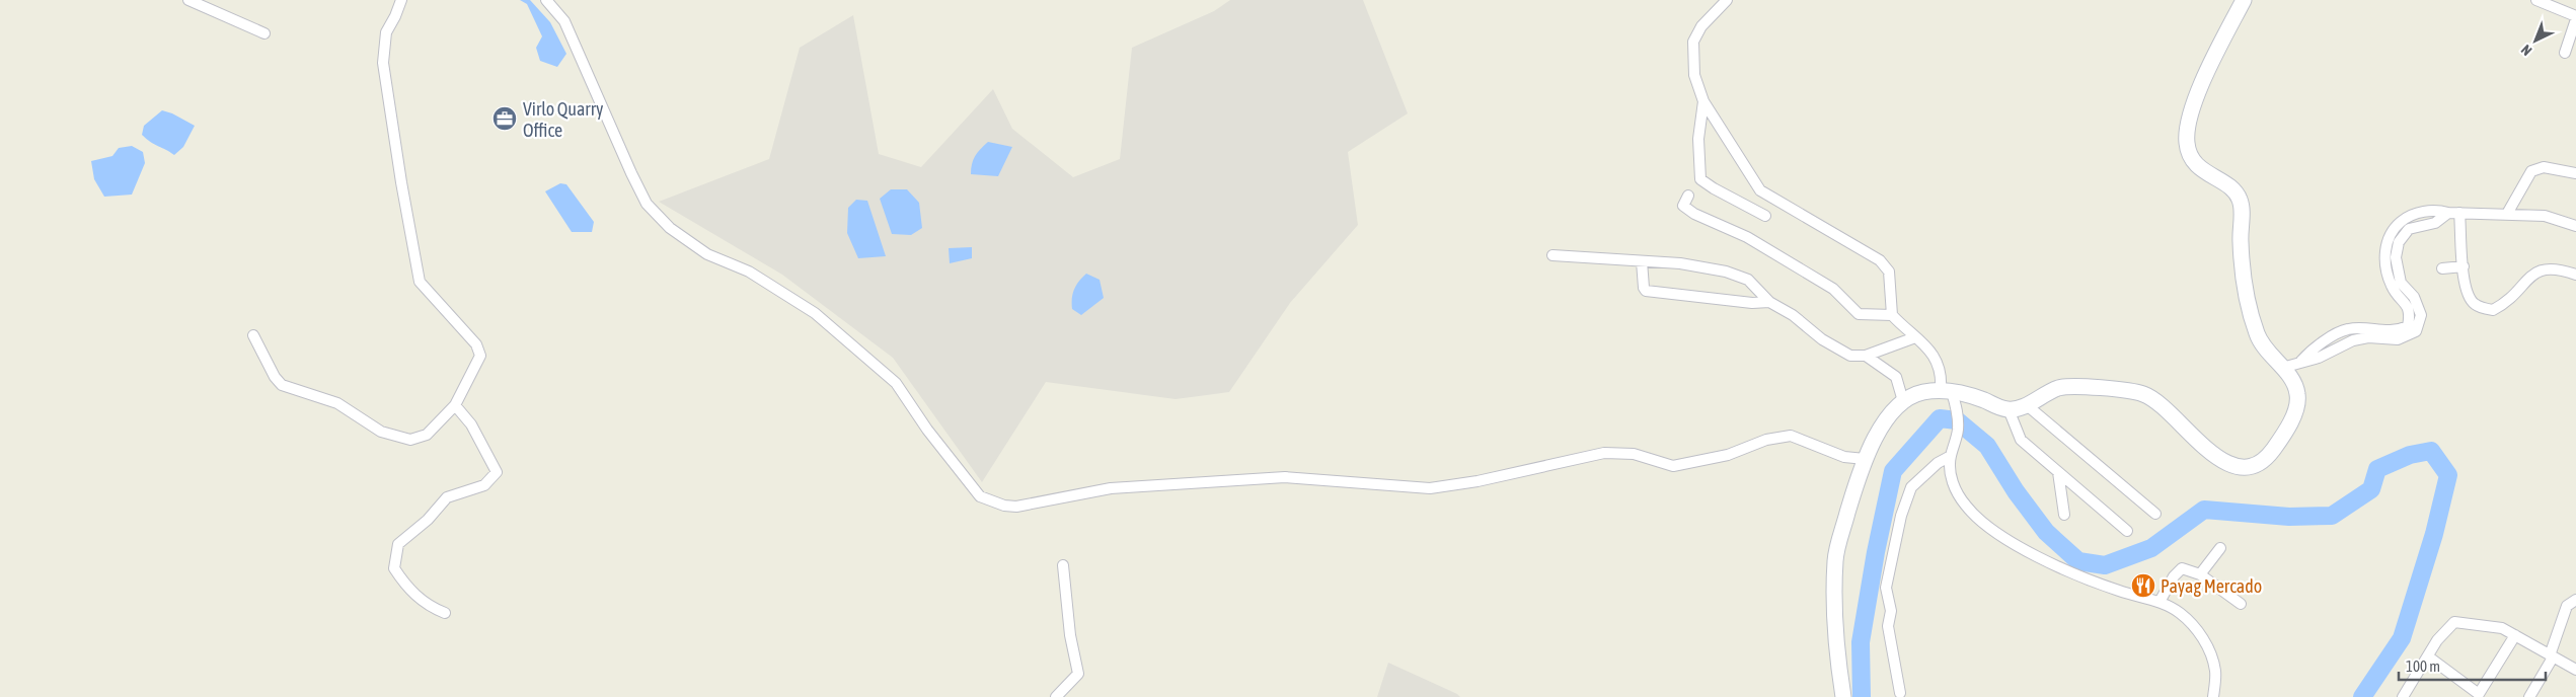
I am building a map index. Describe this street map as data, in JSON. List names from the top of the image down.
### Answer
{
  "places": {
    "office": ["Virlo Quarry Office"],
    "restaurant": ["Payag Mercado"]
  },
  "scale_bar": "100 m",
  "north": "bottom left"
}
